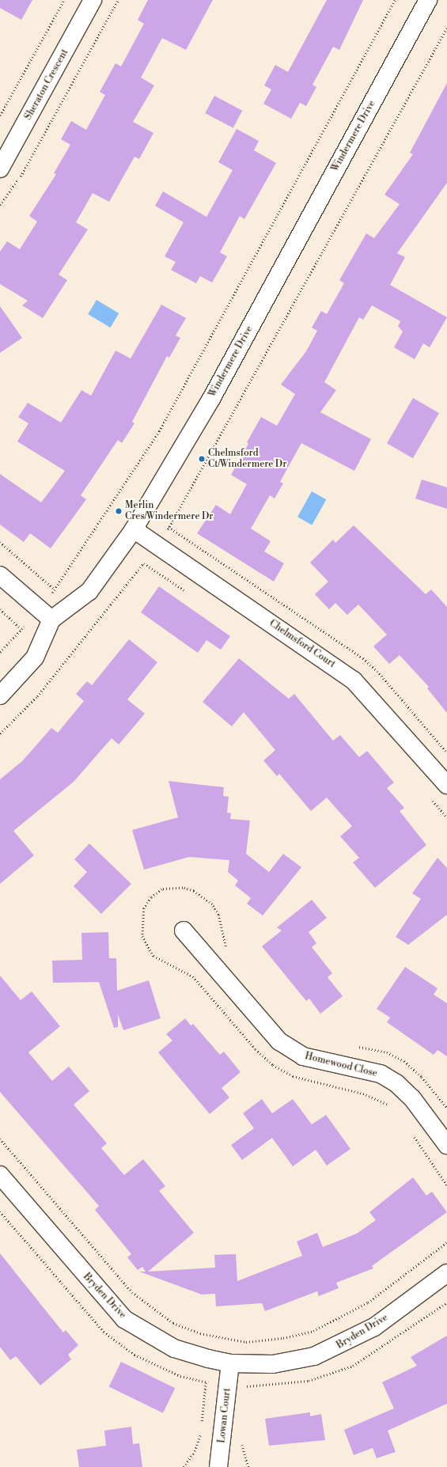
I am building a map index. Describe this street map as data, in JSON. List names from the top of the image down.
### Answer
{
  "streets": {
    "street": [
      "Sheraton Crescent",
      "Windermere Drive",
      "Chelmsford Court",
      "Homewood Close",
      "Bryden Drive",
      "Lowan Court"
    ]
  },
  "crossings": [
    ["Windermere Drive", "Chelmsford Court"],
    ["Bryden Drive", "Lowan Court"]
  ],
  "places": ["Chelmsford Ct/Windermere Dr", "Merlin Cres/Windermere Dr"]
}
